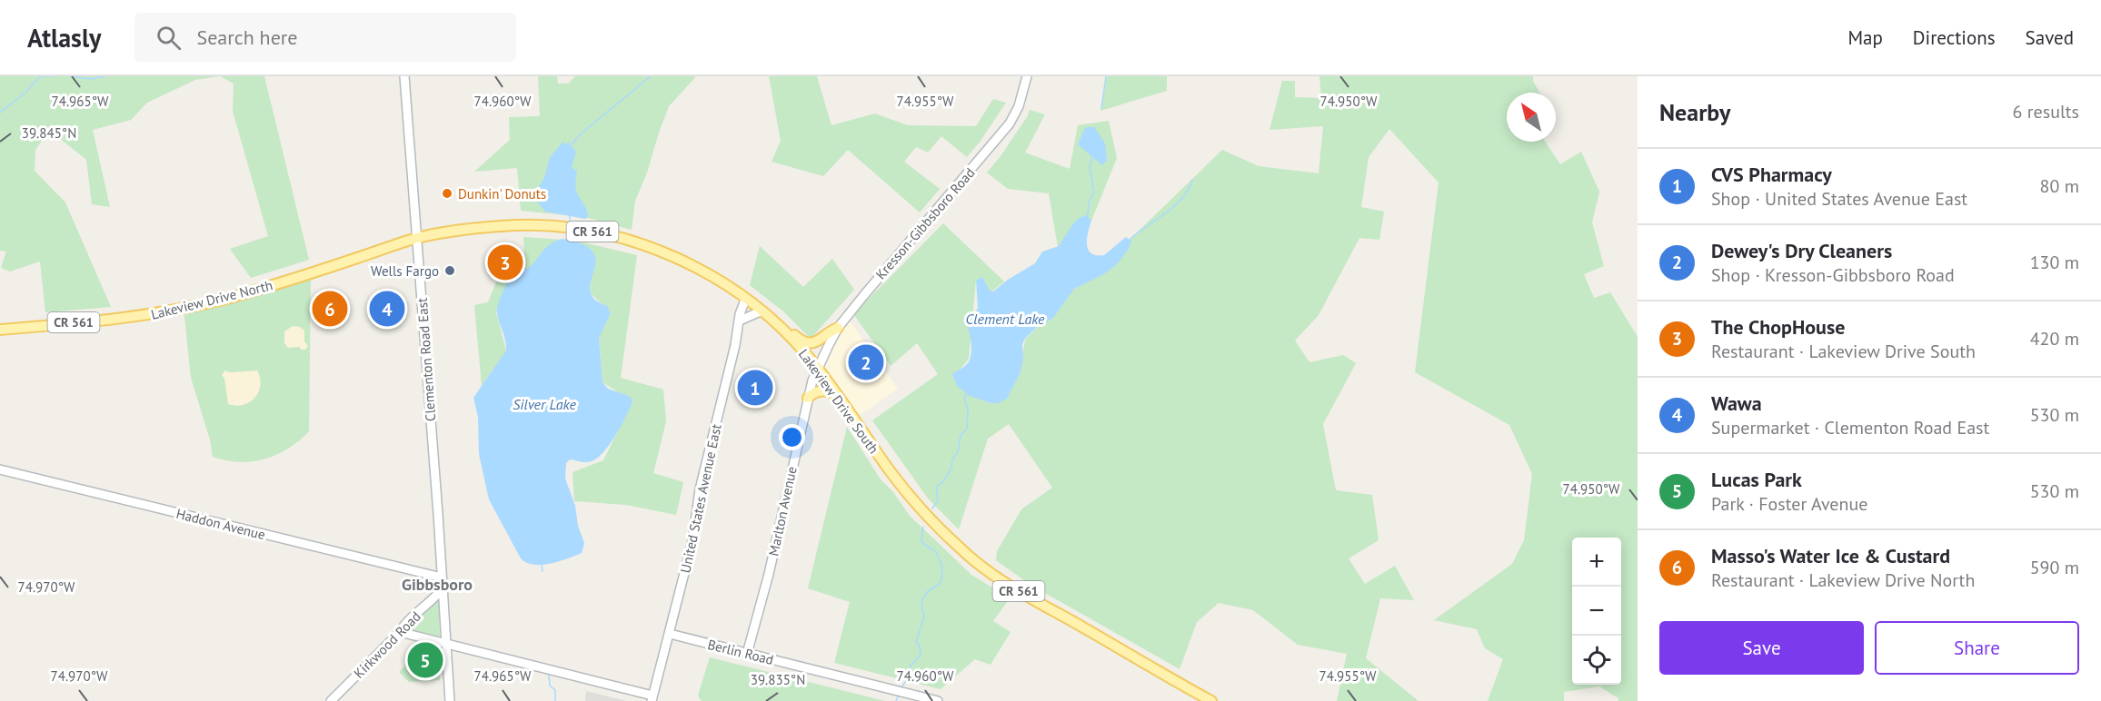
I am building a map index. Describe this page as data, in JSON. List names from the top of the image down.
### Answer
{
  "streets": {
    "main road": ["CR 561", "Lakeview Drive North", "Lakeview Drive South"],
    "street": [
      "Kresson-Gibbsboro Road",
      "Clementon Road East",
      "United States Avenue East",
      "Marlton Avenue",
      "Haddon Avenue",
      "Kirkwood Road",
      "Berlin Road"
    ]
  },
  "crossings": [
    ["Kresson-Gibbsboro Road", "Lakeview Drive South"],
    ["Kresson-Gibbsboro Road", "Marlton Avenue"],
    ["Lakeview Drive North", "Clementon Road East"],
    ["Lakeview Drive North", "Lakeview Drive South"],
    ["Clementon Road East", "Lakeview Drive South"],
    ["Clementon Road East", "Haddon Avenue"],
    ["Clementon Road East", "Kirkwood Road"],
    ["Lakeview Drive South", "United States Avenue East"],
    ["Lakeview Drive South", "Marlton Avenue"],
    ["United States Avenue East", "Berlin Road"],
    ["Marlton Avenue", "Berlin Road"]
  ],
  "districts": ["Gibbsboro"],
  "water": ["Clement Lake", "Silver Lake"],
  "places": ["Dunkin' Donuts", "Wells Fargo"],
  "north": "top left",
  "page": {
    "header": "Atlasly",
    "search": "Search here",
    "nav": ["Map", "Directions", "Saved"],
    "heading": ["Nearby", "6 results"],
    "list": [
      {
        "mark": "1",
        "name": "CVS Pharmacy",
        "note": "Shop · United States Avenue East",
        "value": "80 m"
      },
      {
        "mark": "2",
        "name": "Dewey's Dry Cleaners",
        "note": "Shop · Kresson-Gibbsboro Road",
        "value": "130 m"
      },
      {
        "mark": "3",
        "name": "The ChopHouse",
        "note": "Restaurant · Lakeview Drive South",
        "value": "420 m"
      },
      {
        "mark": "4",
        "name": "Wawa",
        "note": "Supermarket · Clementon Road East",
        "value": "530 m"
      },
      {
        "mark": "5",
        "name": "Lucas Park",
        "note": "Park · Foster Avenue",
        "value": "530 m"
      },
      {
        "mark": "6",
        "name": "Masso's Water Ice & Custard",
        "note": "Restaurant · Lakeview Drive North",
        "value": "590 m"
      }
    ],
    "pins": [
      "3",
      "4",
      "6",
      "2",
      "1",
      "5"
    ],
    "map_buttons": ["+", "−"],
    "buttons": ["Save", "Share"]
  },
  "coordinates": [
    "74.955°W",
    "74.965°W",
    "74.960°W",
    "74.950°W",
    "39.845°N",
    "74.970°W",
    "39.835°N"
  ]
}
